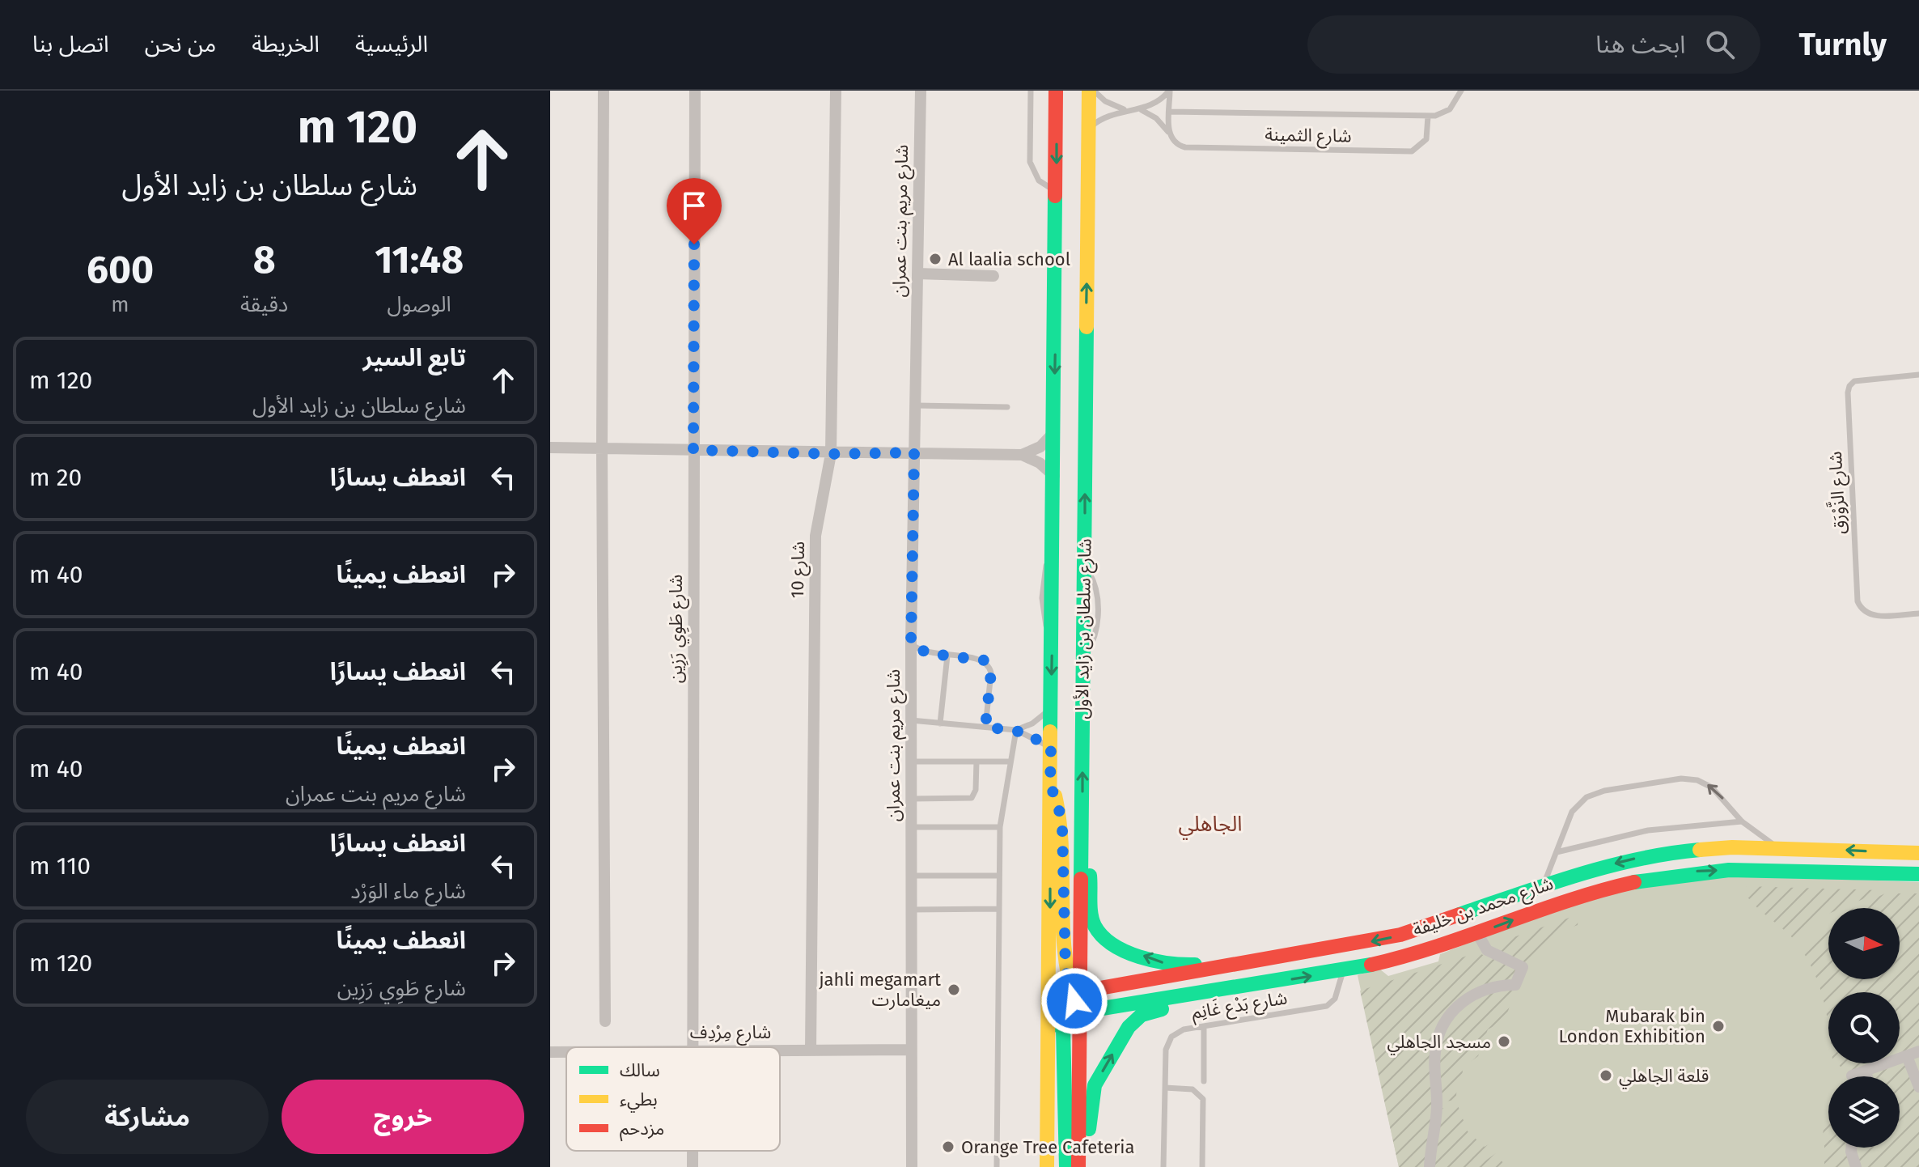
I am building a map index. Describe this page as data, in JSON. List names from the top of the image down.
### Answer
{
  "streets": {
    "main road": ["شارع سلطان بن زايد الأول", "شارع محمد بن خليفة"],
    "street": [
      "شارع مريم بنت عمران",
      "شارع 10",
      "شارع طَوِي رَزِين",
      "شارع مِرْدِف"
    ],
    "lane": ["شارع الثمينة", "شارع الزَّوْرَق", "شارع بَدْع غَانِم"]
  },
  "crossings": [
    ["شارع مريم بنت عمران", "شارع مِرْدِف"],
    ["شارع 10", "شارع مِرْدِف"],
    ["شارع سلطان بن زايد الأول", "شارع محمد بن خليفة"],
    ["شارع محمد بن خليفة", "شارع بَدْع غَانِم"]
  ],
  "districts": ["الجاهلي"],
  "places": [
    "Al laalia school",
    "jahli megamart ميغامارت",
    "Mubarak bin London Exhibition",
    "مسجد الجاهلي",
    "قلعة الجاهلي",
    "Orange Tree Cafeteria"
  ],
  "legend": ["سالك", "بطيء", "مزدحم"],
  "north": "right",
  "page": {
    "header": "Turnly",
    "search": "ابحث هنا",
    "nav": [
      "الرئيسية",
      "الخريطة",
      "من نحن",
      "اتصل بنا"
    ],
    "turn": ["120 m", "شارع سلطان بن زايد الأول"],
    "eta": [
      "11:48",
      "الوصول",
      "8",
      "دقيقة",
      "600",
      "m"
    ],
    "list": [
      {
        "name": "تابع السير",
        "note": "شارع سلطان بن زايد الأول",
        "value": "120 m"
      },
      {
        "name": "انعطف يسارًا",
        "value": "20 m"
      },
      {
        "name": "انعطف يمينًا",
        "value": "40 m"
      },
      {
        "name": "انعطف يسارًا",
        "value": "40 m"
      },
      {
        "name": "انعطف يمينًا",
        "note": "شارع مريم بنت عمران",
        "value": "40 m"
      },
      {
        "name": "انعطف يسارًا",
        "note": "شارع ماء الوَرْد",
        "value": "110 m"
      },
      {
        "name": "انعطف يمينًا",
        "note": "شارع طَوِي رَزِين",
        "value": "120 m"
      }
    ],
    "buttons": ["خروج", "مشاركة"]
  }
}
